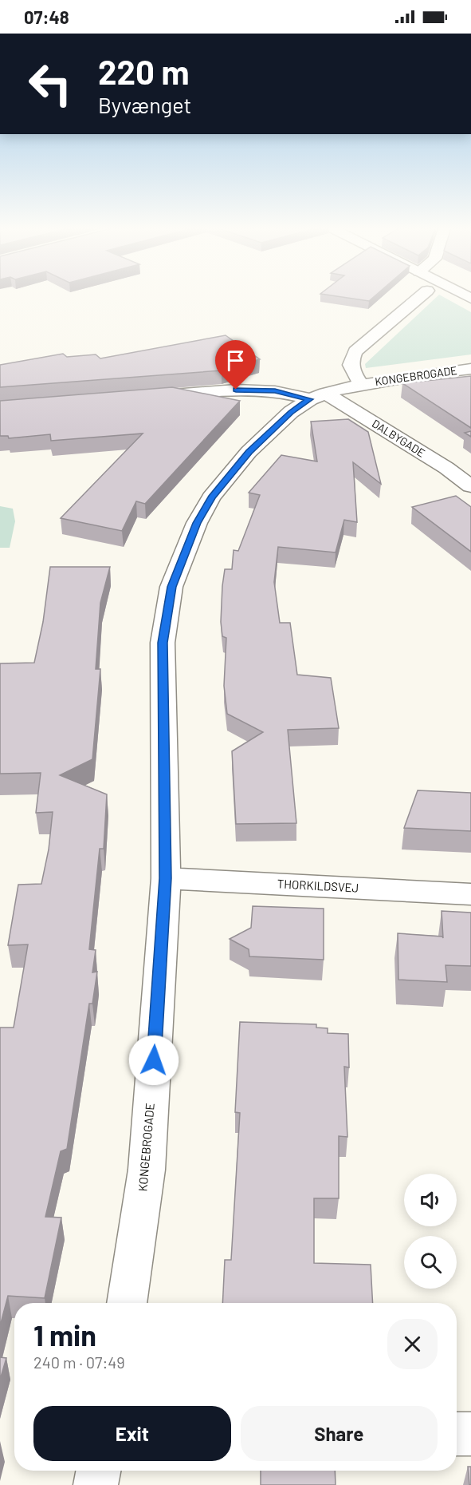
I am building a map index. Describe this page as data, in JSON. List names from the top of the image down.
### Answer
{
  "streets": {
    "street": ["KONGEBROGADE", "DALBYGADE", "THORKILDSVEJ"]
  },
  "crossings": [
    ["KONGEBROGADE", "DALBYGADE"],
    ["KONGEBROGADE", "THORKILDSVEJ"]
  ],
  "page": {
    "status": "07:48",
    "turn": ["220 m", "Byvænget"],
    "heading": ["1 min", "240 m · 07:49"],
    "buttons": ["Exit", "Share"]
  }
}
